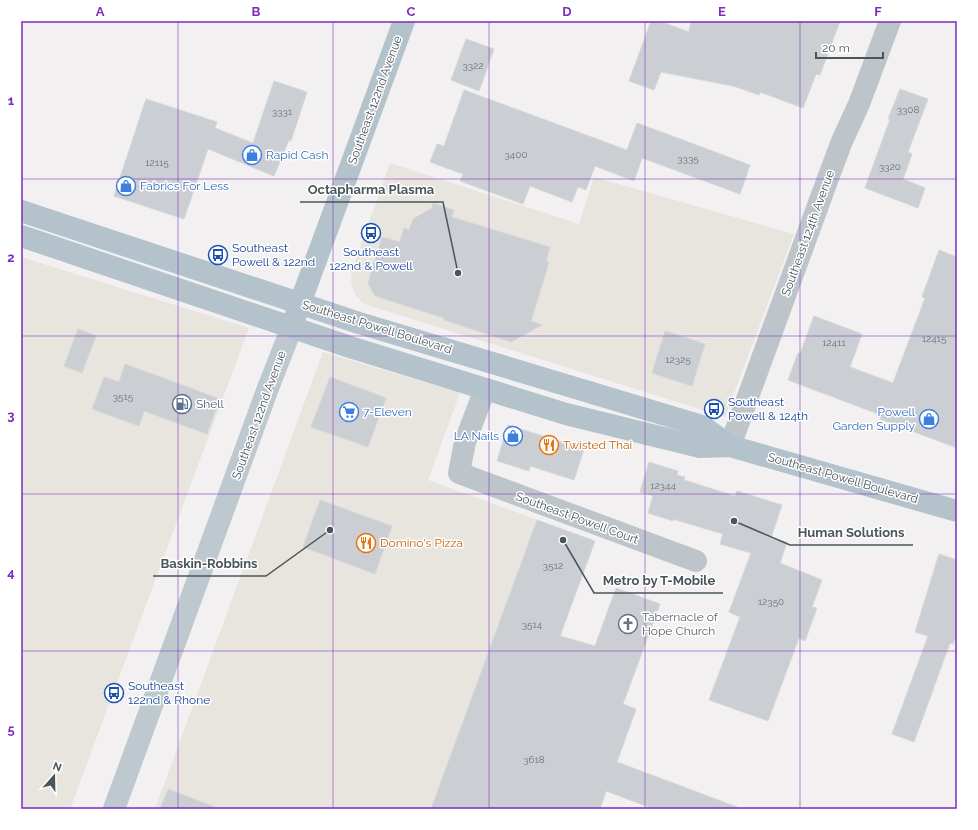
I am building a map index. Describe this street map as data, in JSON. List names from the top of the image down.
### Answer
{
  "streets": {
    "main road": ["Southeast 122nd Avenue", "Southeast Powell Boulevard"],
    "street": ["Southeast 124th Avenue", "Southeast Powell Court"]
  },
  "crossings": [
    ["Southeast 122nd Avenue", "Southeast Powell Boulevard"],
    ["Southeast 124th Avenue", "Southeast Powell Boulevard"],
    ["Southeast Powell Boulevard", "Southeast Powell Court"]
  ],
  "places": {
    "shop": [
      "Rapid Cash",
      "Fabrics For Less",
      "Powell Garden Supply",
      "LA Nails"
    ],
    "bus stop": [
      "Southeast 122nd & Powell",
      "Southeast Powell & 122nd",
      "Southeast Powell & 124th",
      "Southeast 122nd & Rhone"
    ],
    "other": [
      "Octapharma Plasma",
      "Human Solutions",
      "Baskin-Robbins",
      "Metro by T-Mobile"
    ],
    "fuel station": ["Shell"],
    "supermarket": ["7-Eleven"],
    "restaurant": ["Twisted Thai", "Domino's Pizza"],
    "church": ["Tabernacle of Hope Church"]
  },
  "house_numbers": [
    "3322",
    "3308",
    "3331",
    "3400",
    "3335",
    "12115",
    "3320",
    "12415",
    "12411",
    "12325",
    "3515",
    "12344",
    "3512",
    "12350",
    "3514",
    "3618"
  ],
  "scale_bar": "20 m",
  "north": "top",
  "grid": {
    "columns": [
      "A",
      "B",
      "C",
      "D",
      "E",
      "F"
    ],
    "rows": [
      "1",
      "2",
      "3",
      "4",
      "5"
    ]
  }
}
